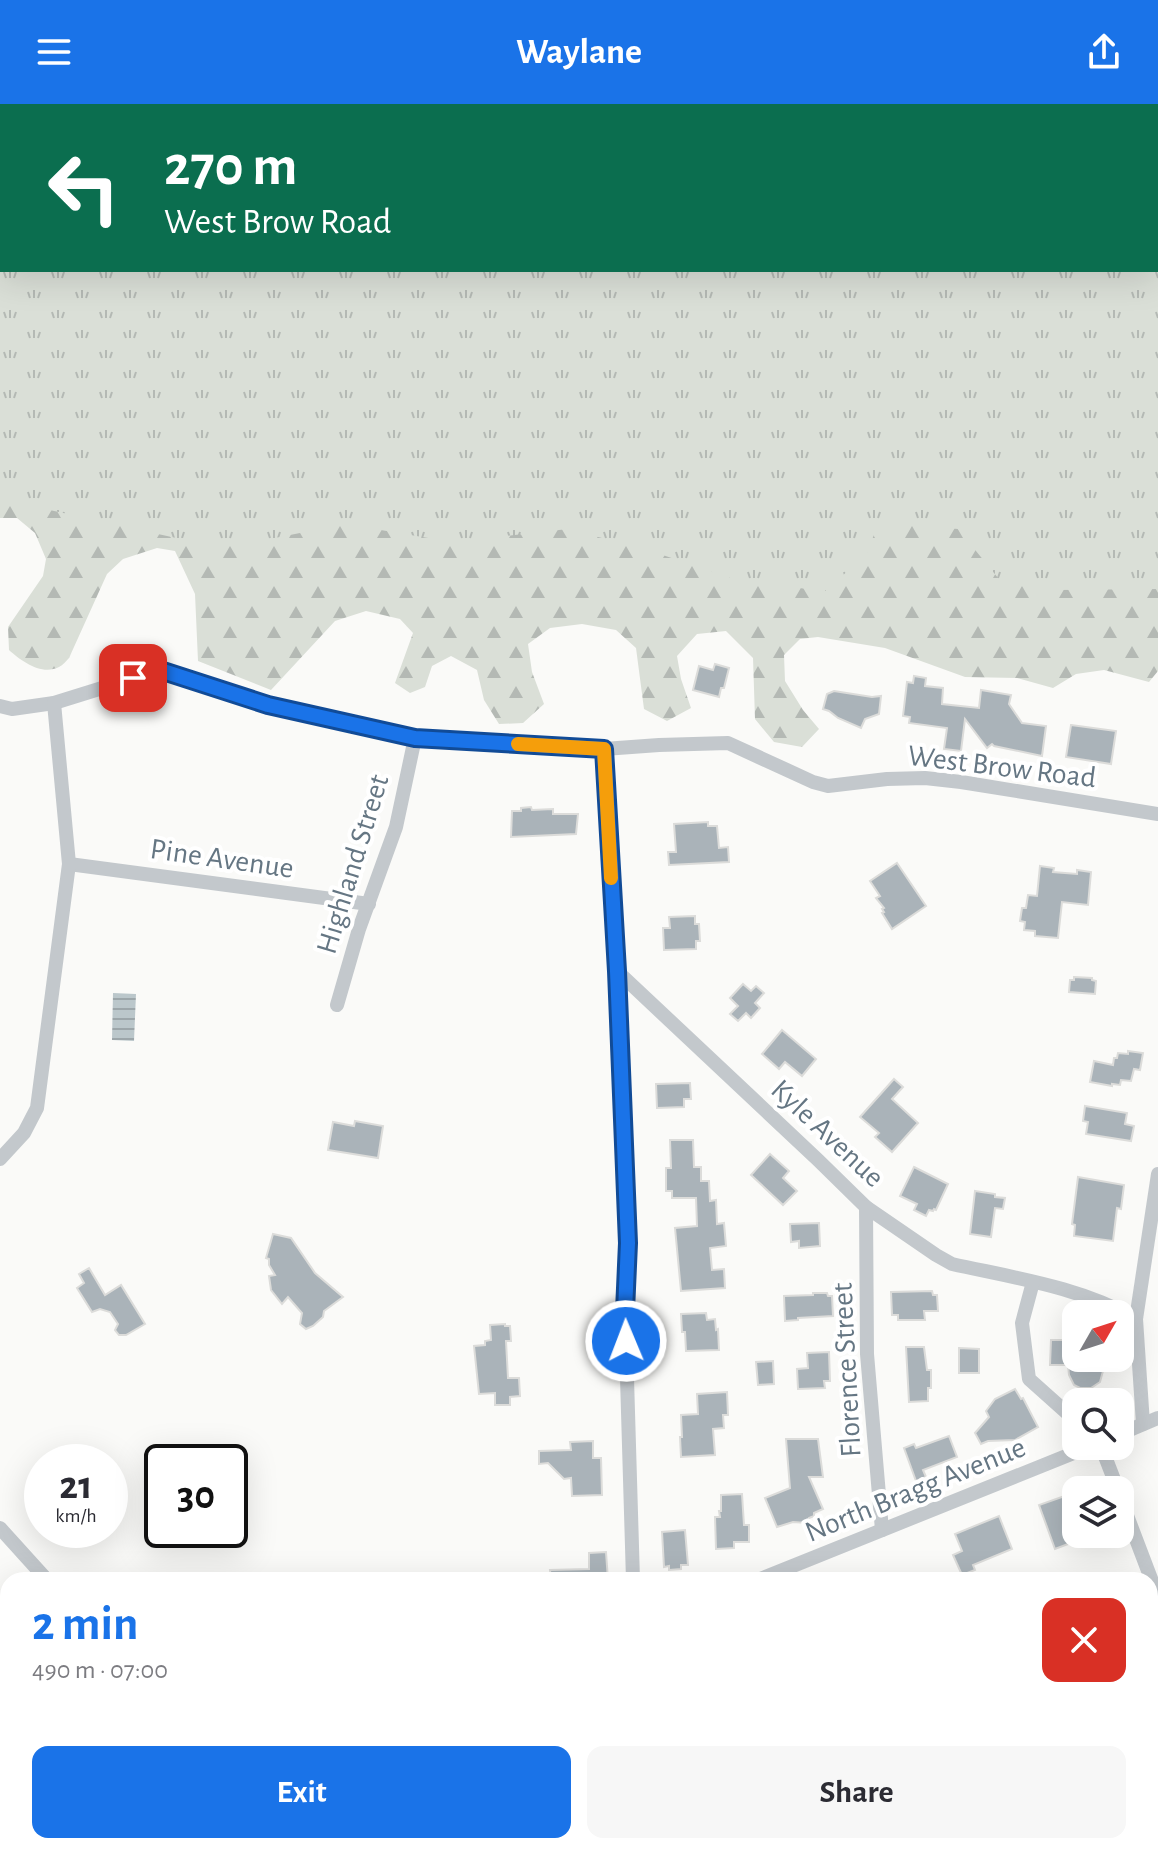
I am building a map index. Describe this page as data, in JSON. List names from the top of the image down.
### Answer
{
  "streets": {
    "street": [
      "West Brow Road",
      "Pine Avenue",
      "Highland Street",
      "Kyle Avenue",
      "Florence Street",
      "North Bragg Avenue"
    ]
  },
  "crossings": [
    ["West Brow Road", "Highland Street"],
    ["Pine Avenue", "Highland Street"],
    ["Kyle Avenue", "Florence Street"],
    ["Florence Street", "North Bragg Avenue"]
  ],
  "north": "top right",
  "page": {
    "header": "Waylane",
    "turn": ["270 m", "West Brow Road"],
    "speed": "21 km/h",
    "limit": "30",
    "heading": ["2 min", "490 m · 07:00"],
    "buttons": ["Exit", "Share"]
  }
}
